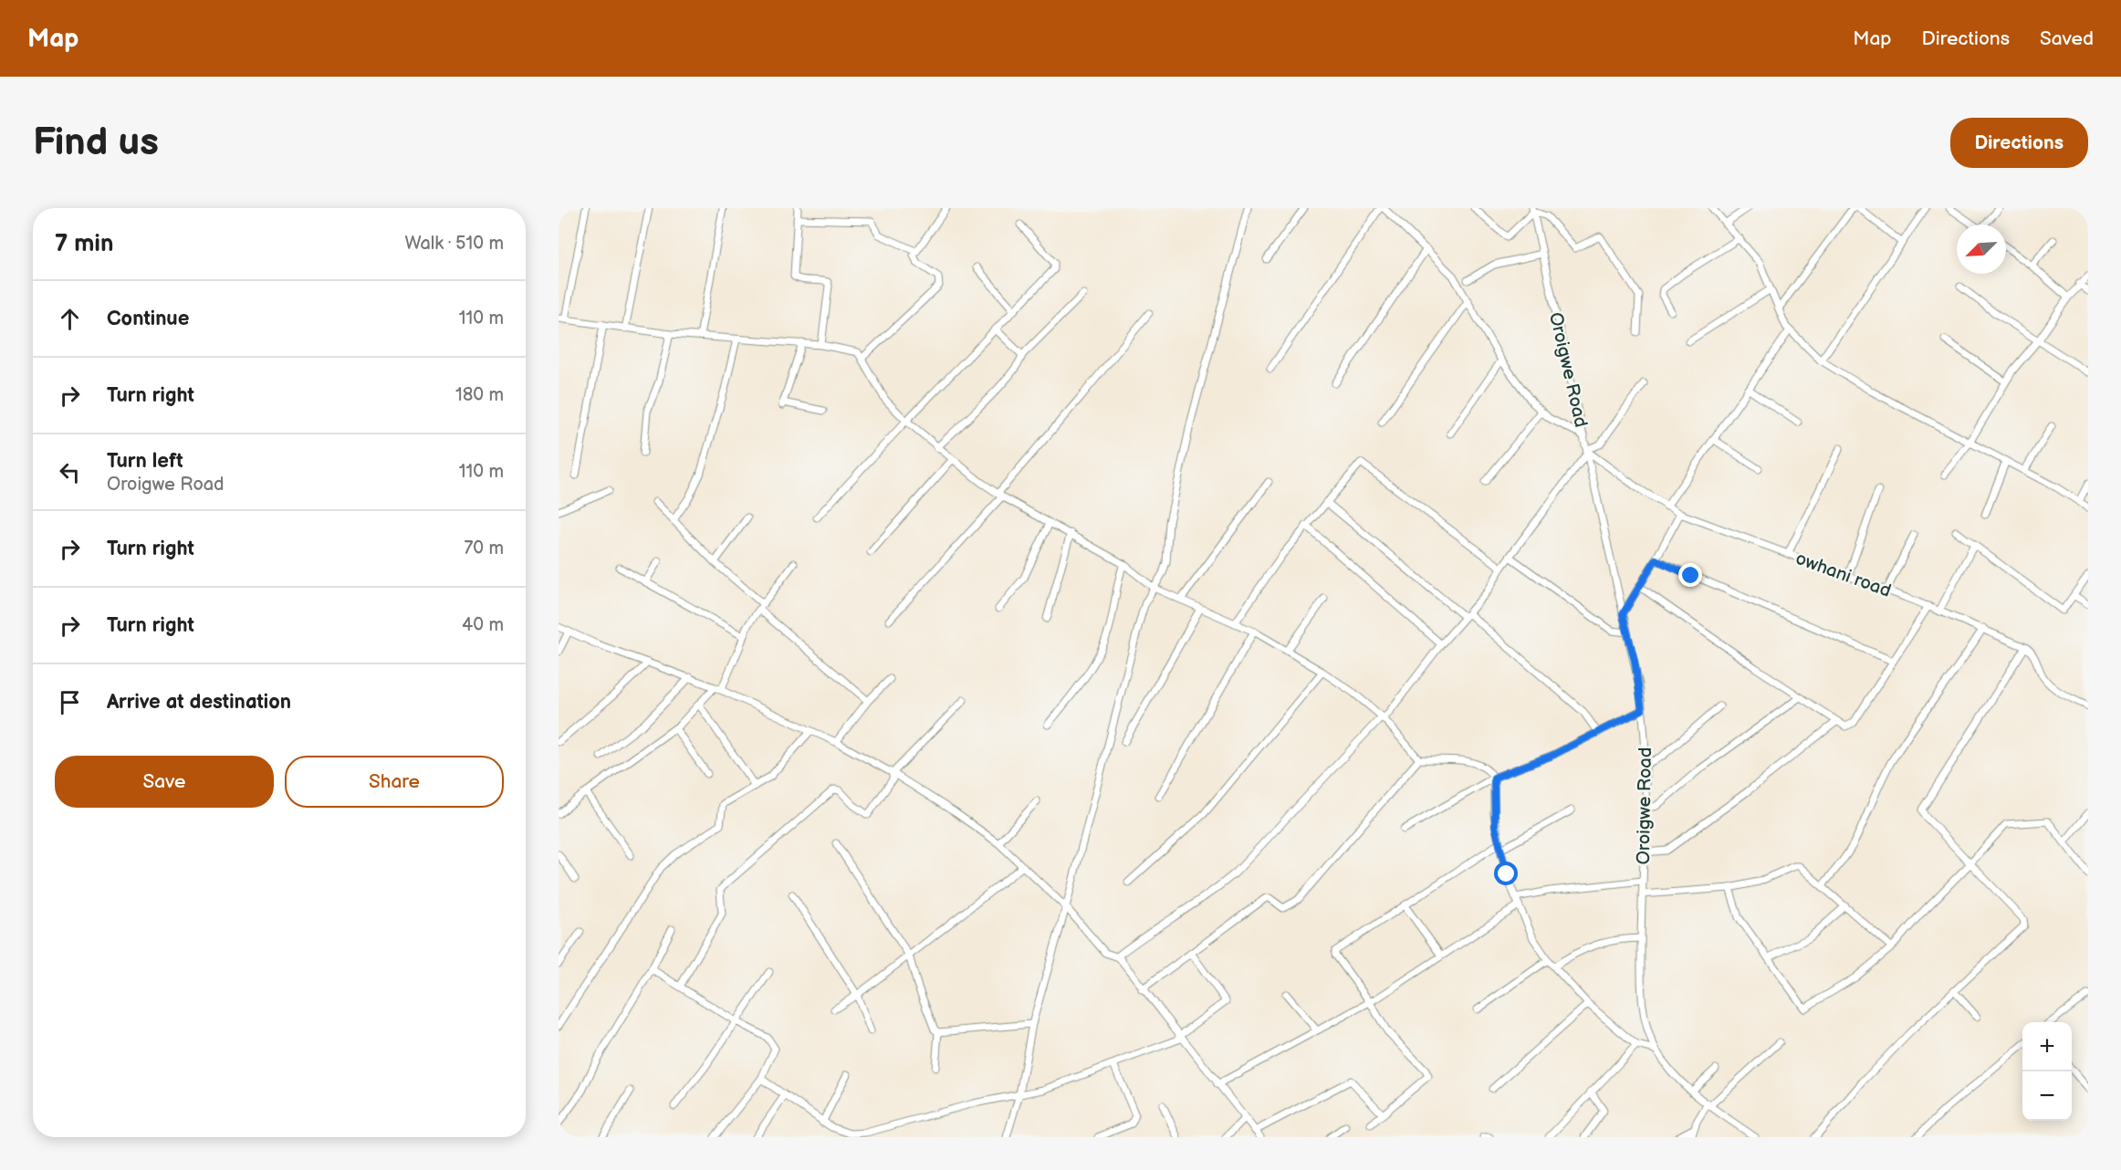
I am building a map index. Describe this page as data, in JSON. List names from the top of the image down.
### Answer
{
  "streets": {
    "street": ["Oroigwe Road", "owhani road"]
  },
  "crossings": [
    ["Oroigwe Road", "owhani road"]
  ],
  "north": "bottom left",
  "page": {
    "header": "Map",
    "nav": ["Map", "Directions", "Saved"],
    "buttons": [
      "Directions",
      ["Save", "Share"]
    ],
    "title": "Find us",
    "heading": ["7 min", "Walk · 510 m"],
    "list": [
      ["Continue", "110 m"],
      ["Turn right", "180 m"],
      ["Turn left", "Oroigwe Road", "110 m"],
      ["Turn right", "70 m"],
      ["Turn right", "40 m"],
      "Arrive at destination"
    ],
    "map_buttons": ["+", "−"]
  }
}
